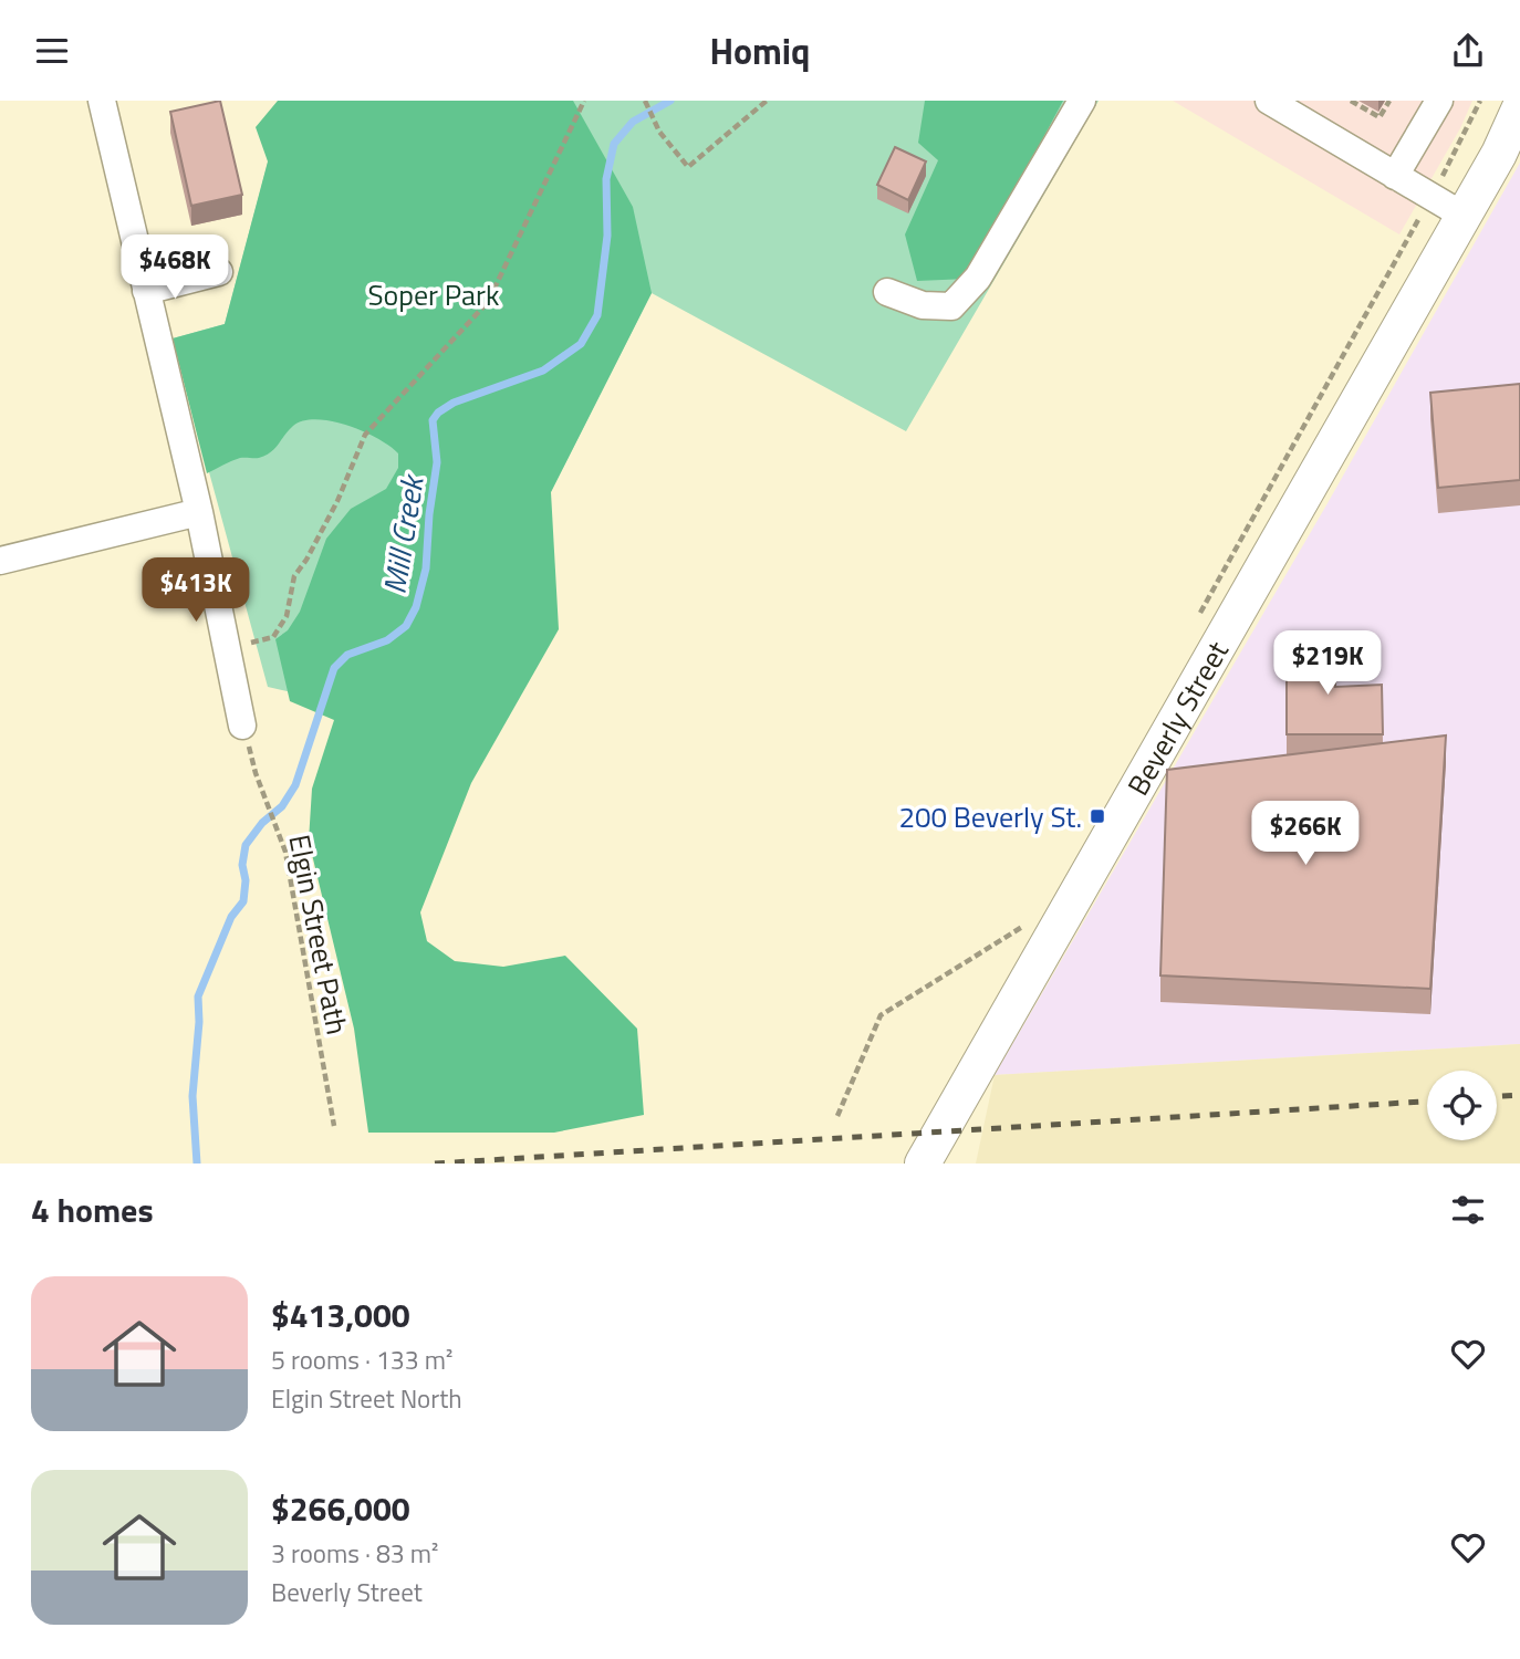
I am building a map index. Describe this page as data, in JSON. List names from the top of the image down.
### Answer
{
  "streets": {
    "main road": ["Beverly Street"],
    "path": ["Elgin Street Path"]
  },
  "water": ["Mill Creek"],
  "parks": ["Soper Park"],
  "places": {
    "transit": ["200 Beverly St."]
  },
  "page": {
    "header": "Homiq",
    "price": [
      "$468K",
      "$413K",
      "$219K",
      "$266K"
    ],
    "heading": "4 homes",
    "list": [
      {
        "name": "$413,000",
        "note": "5 rooms · 133 m² · Elgin Street North"
      },
      {
        "name": "$266,000",
        "note": "3 rooms · 83 m² · Beverly Street"
      }
    ]
  }
}
